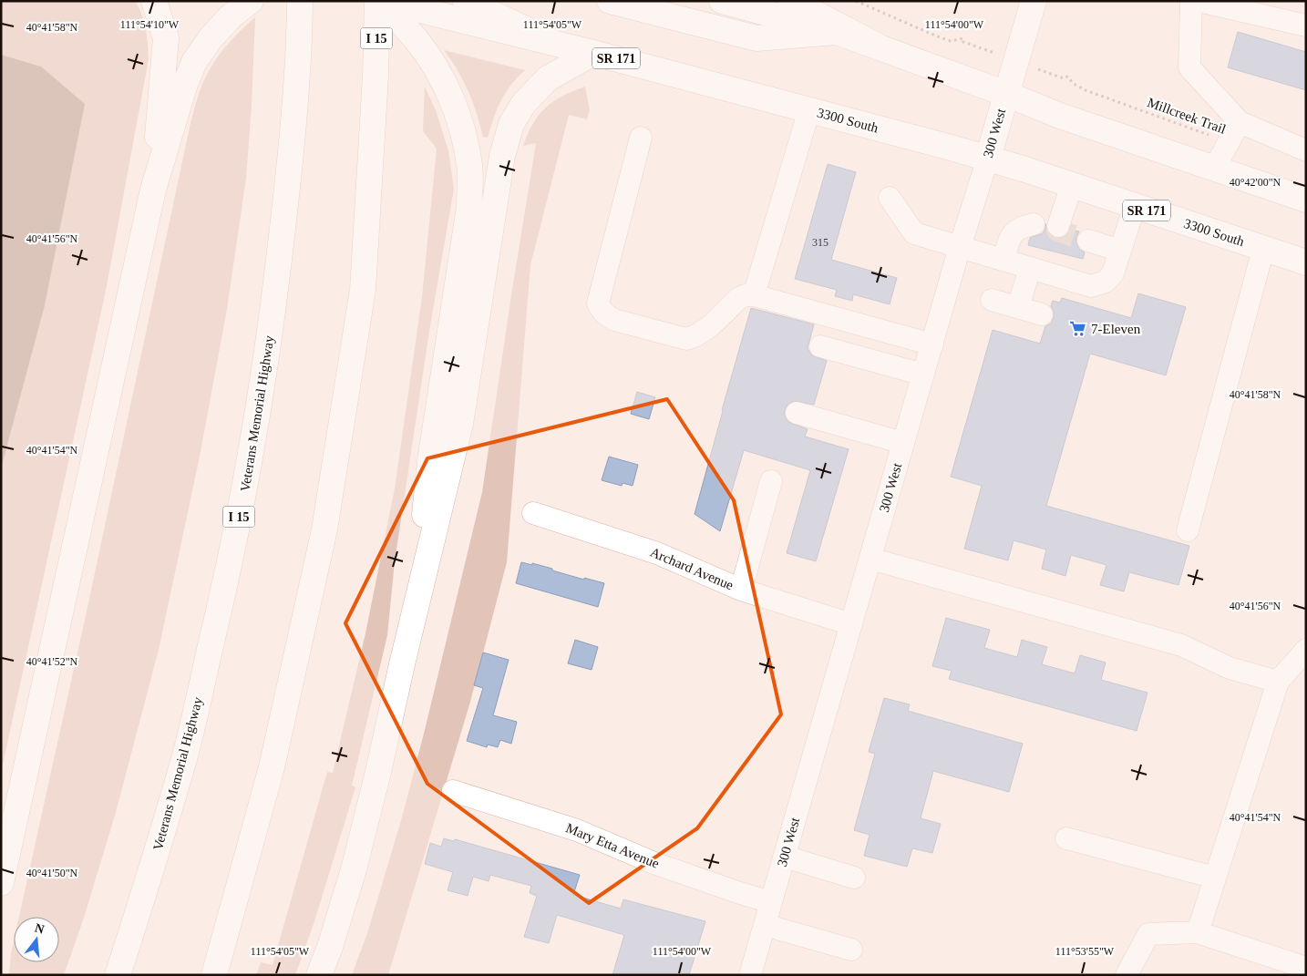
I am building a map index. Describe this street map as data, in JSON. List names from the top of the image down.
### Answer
{
  "streets": {
    "main road": [
      "I 15",
      "SR 171",
      "3300 South",
      "300 West",
      "Veterans Memorial Highway"
    ],
    "street": ["Archard Avenue", "Mary Etta Avenue"],
    "path": ["Millcreek Trail"]
  },
  "crossings": [
    ["3300 South", "300 West"],
    ["300 West", "Archard Avenue"],
    ["300 West", "Mary Etta Avenue"]
  ],
  "places": {
    "supermarket": ["7-Eleven"]
  },
  "house_numbers": ["315"],
  "north": "top",
  "coordinates": [
    "111°54'10\"W",
    "111°54'05\"W",
    "111°54'00\"W",
    "40°41'58\"N",
    "40°42'00\"N",
    "40°41'56\"N",
    "40°41'54\"N",
    "40°41'52\"N",
    "40°41'50\"N",
    "111°53'55\"W"
  ]
}
